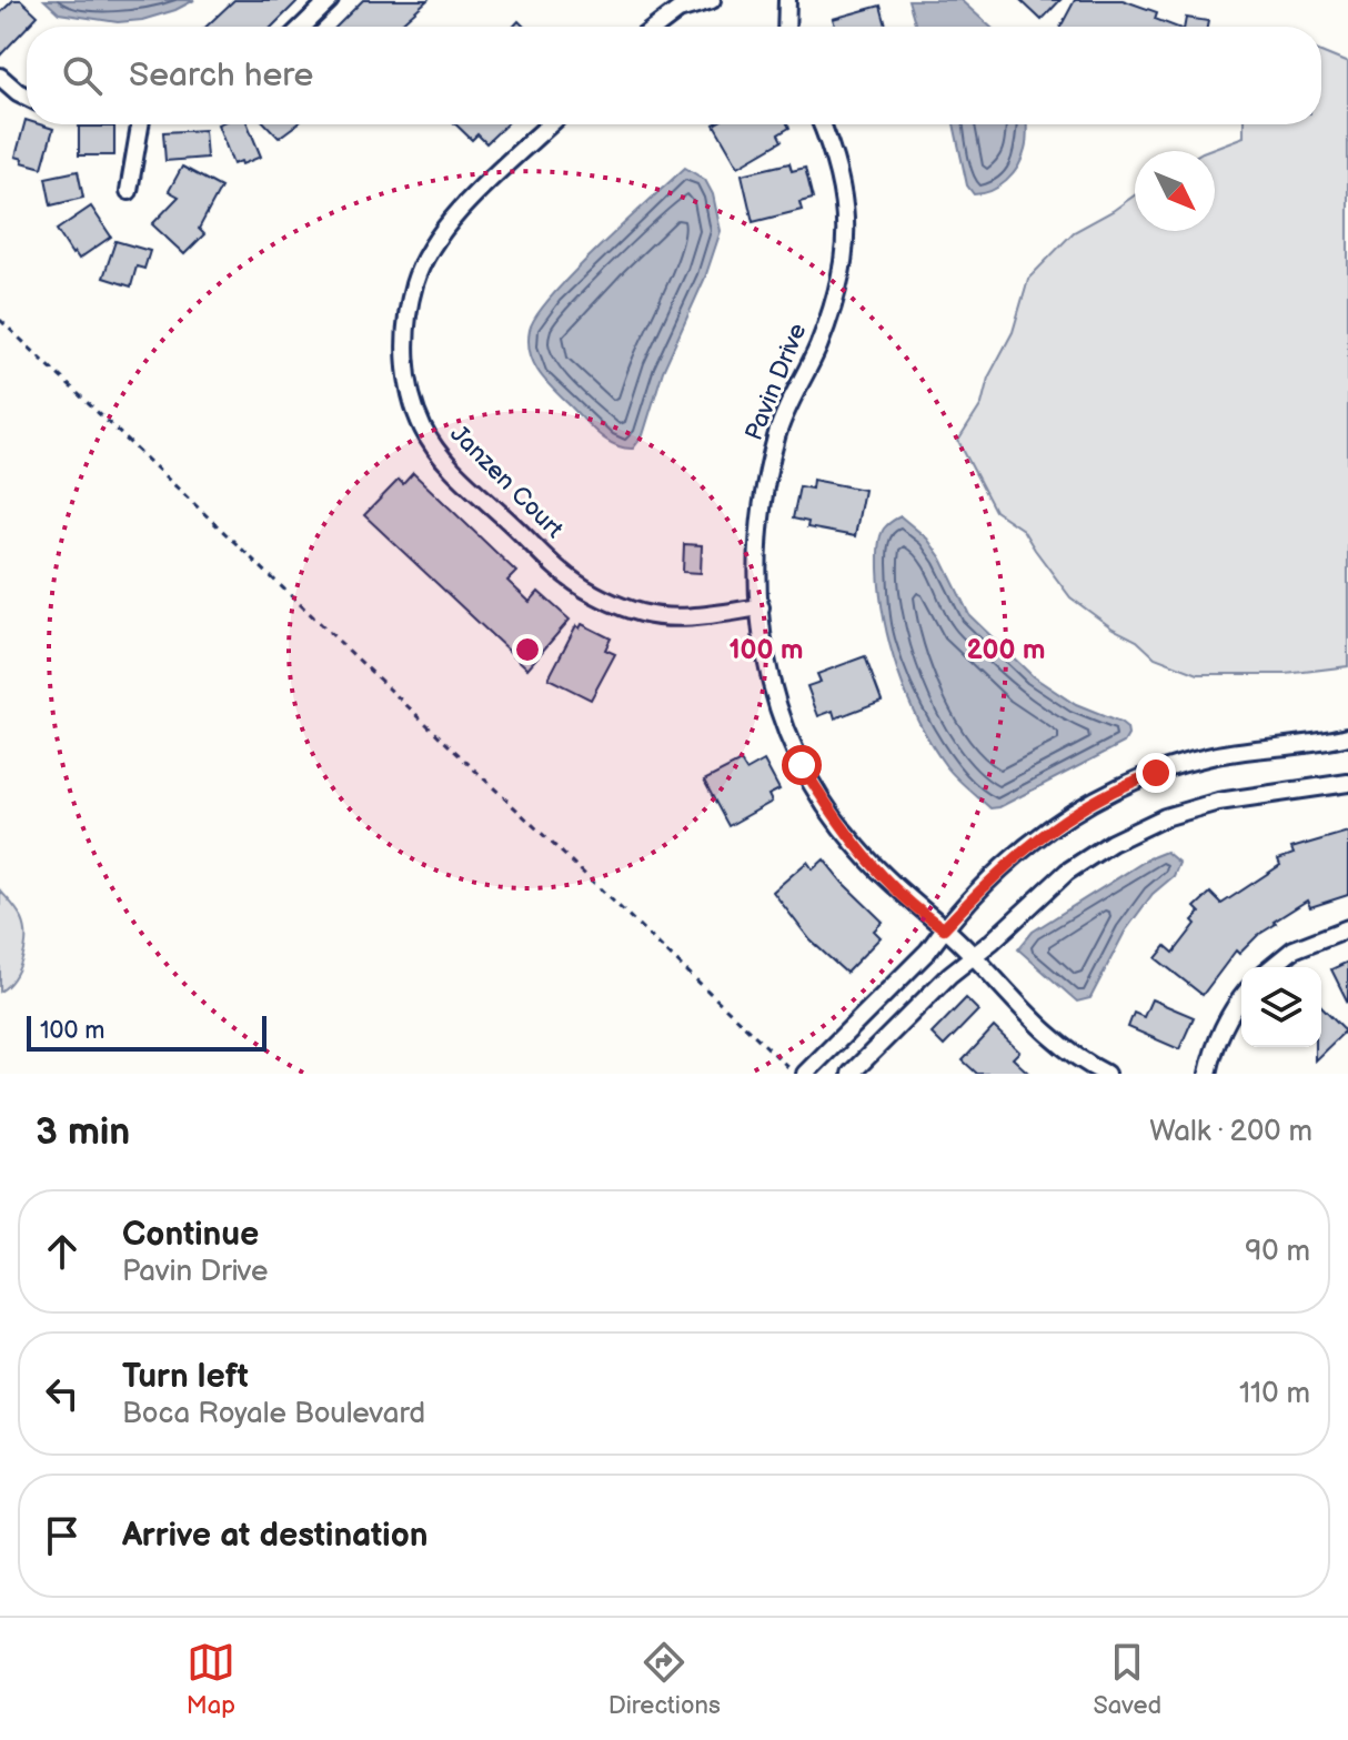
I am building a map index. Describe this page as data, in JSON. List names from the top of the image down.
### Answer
{
  "streets": {
    "street": ["Pavin Drive", "Janzen Court"]
  },
  "crossings": [
    ["Pavin Drive", "Janzen Court"]
  ],
  "scale_bar": "100 m",
  "north": "bottom right",
  "page": {
    "search": "Search here",
    "scale": "100 m",
    "heading": ["3 min", "Walk · 200 m"],
    "list": [
      ["Continue", "Pavin Drive", "90 m"],
      ["Turn left", "Boca Royale Boulevard", "110 m"],
      "Arrive at destination"
    ],
    "nav": ["Map", "Directions", "Saved"]
  },
  "rings": ["100 m", "200 m"]
}
